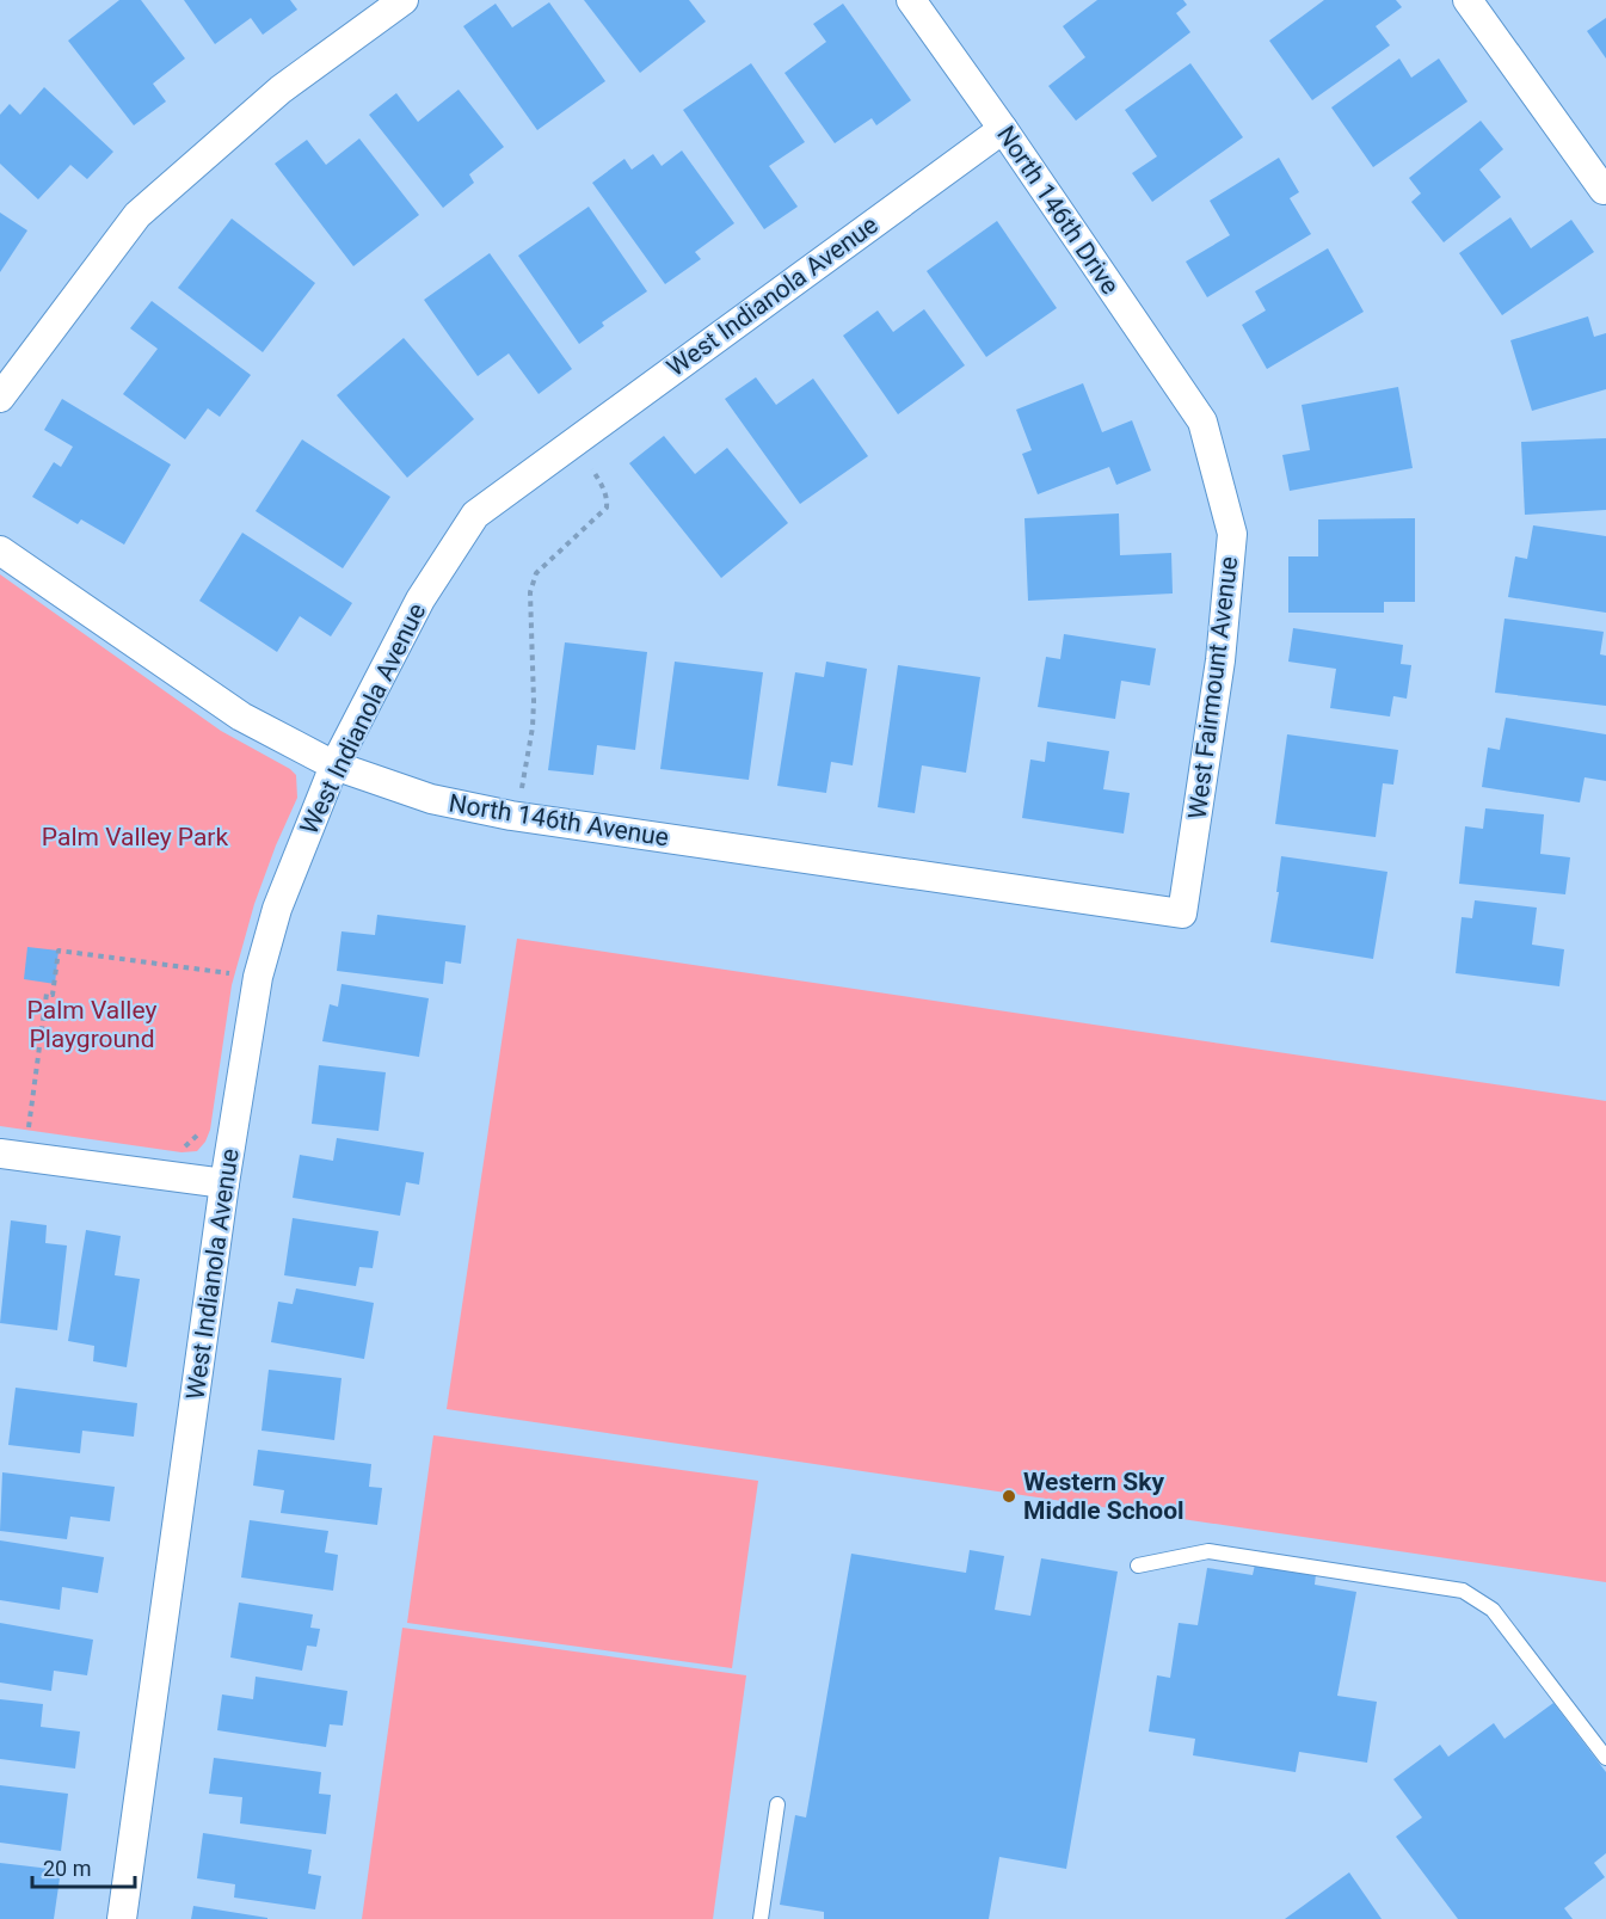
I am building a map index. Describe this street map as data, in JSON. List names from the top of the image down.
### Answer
{
  "streets": {
    "street": [
      "North 146th Drive",
      "West Indianola Avenue",
      "West Fairmount Avenue",
      "North 146th Avenue"
    ]
  },
  "crossings": [
    ["North 146th Drive", "West Indianola Avenue"],
    ["North 146th Drive", "West Fairmount Avenue"],
    ["West Indianola Avenue", "North 146th Avenue"],
    ["West Fairmount Avenue", "North 146th Avenue"]
  ],
  "parks": ["Palm Valley Park", "Palm Valley Playground"],
  "places": ["Western Sky Middle School"],
  "scale_bar": "20 m"
}
